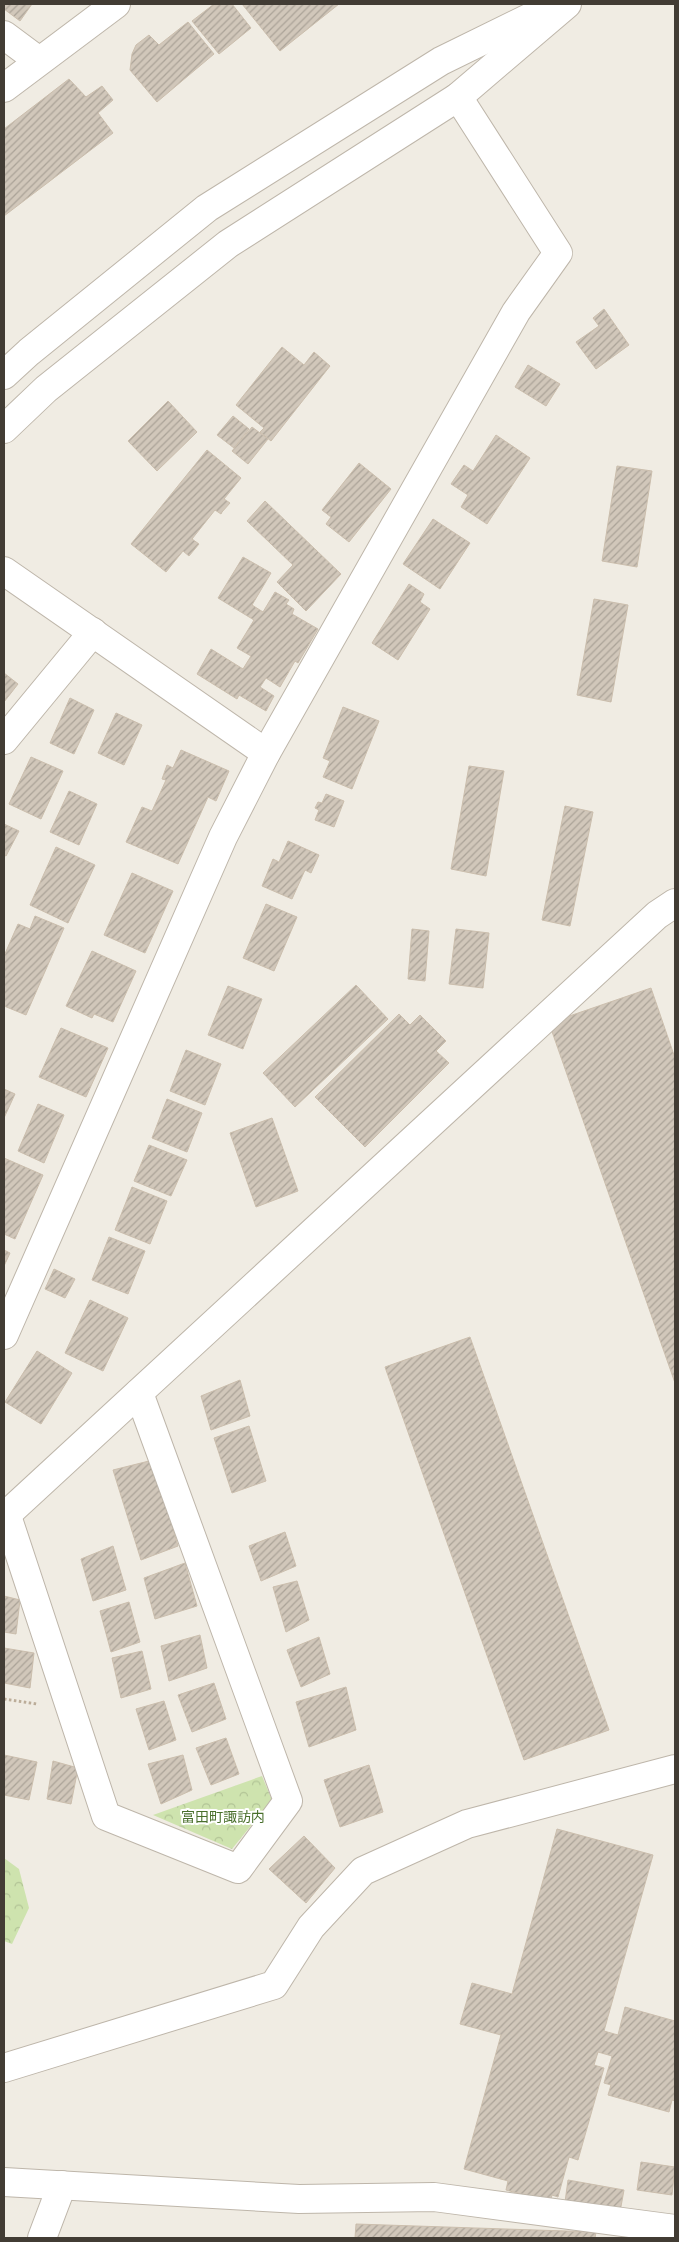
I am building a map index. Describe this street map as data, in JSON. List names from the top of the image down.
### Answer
{
  "parks": ["富田町諏訪内"]
}
